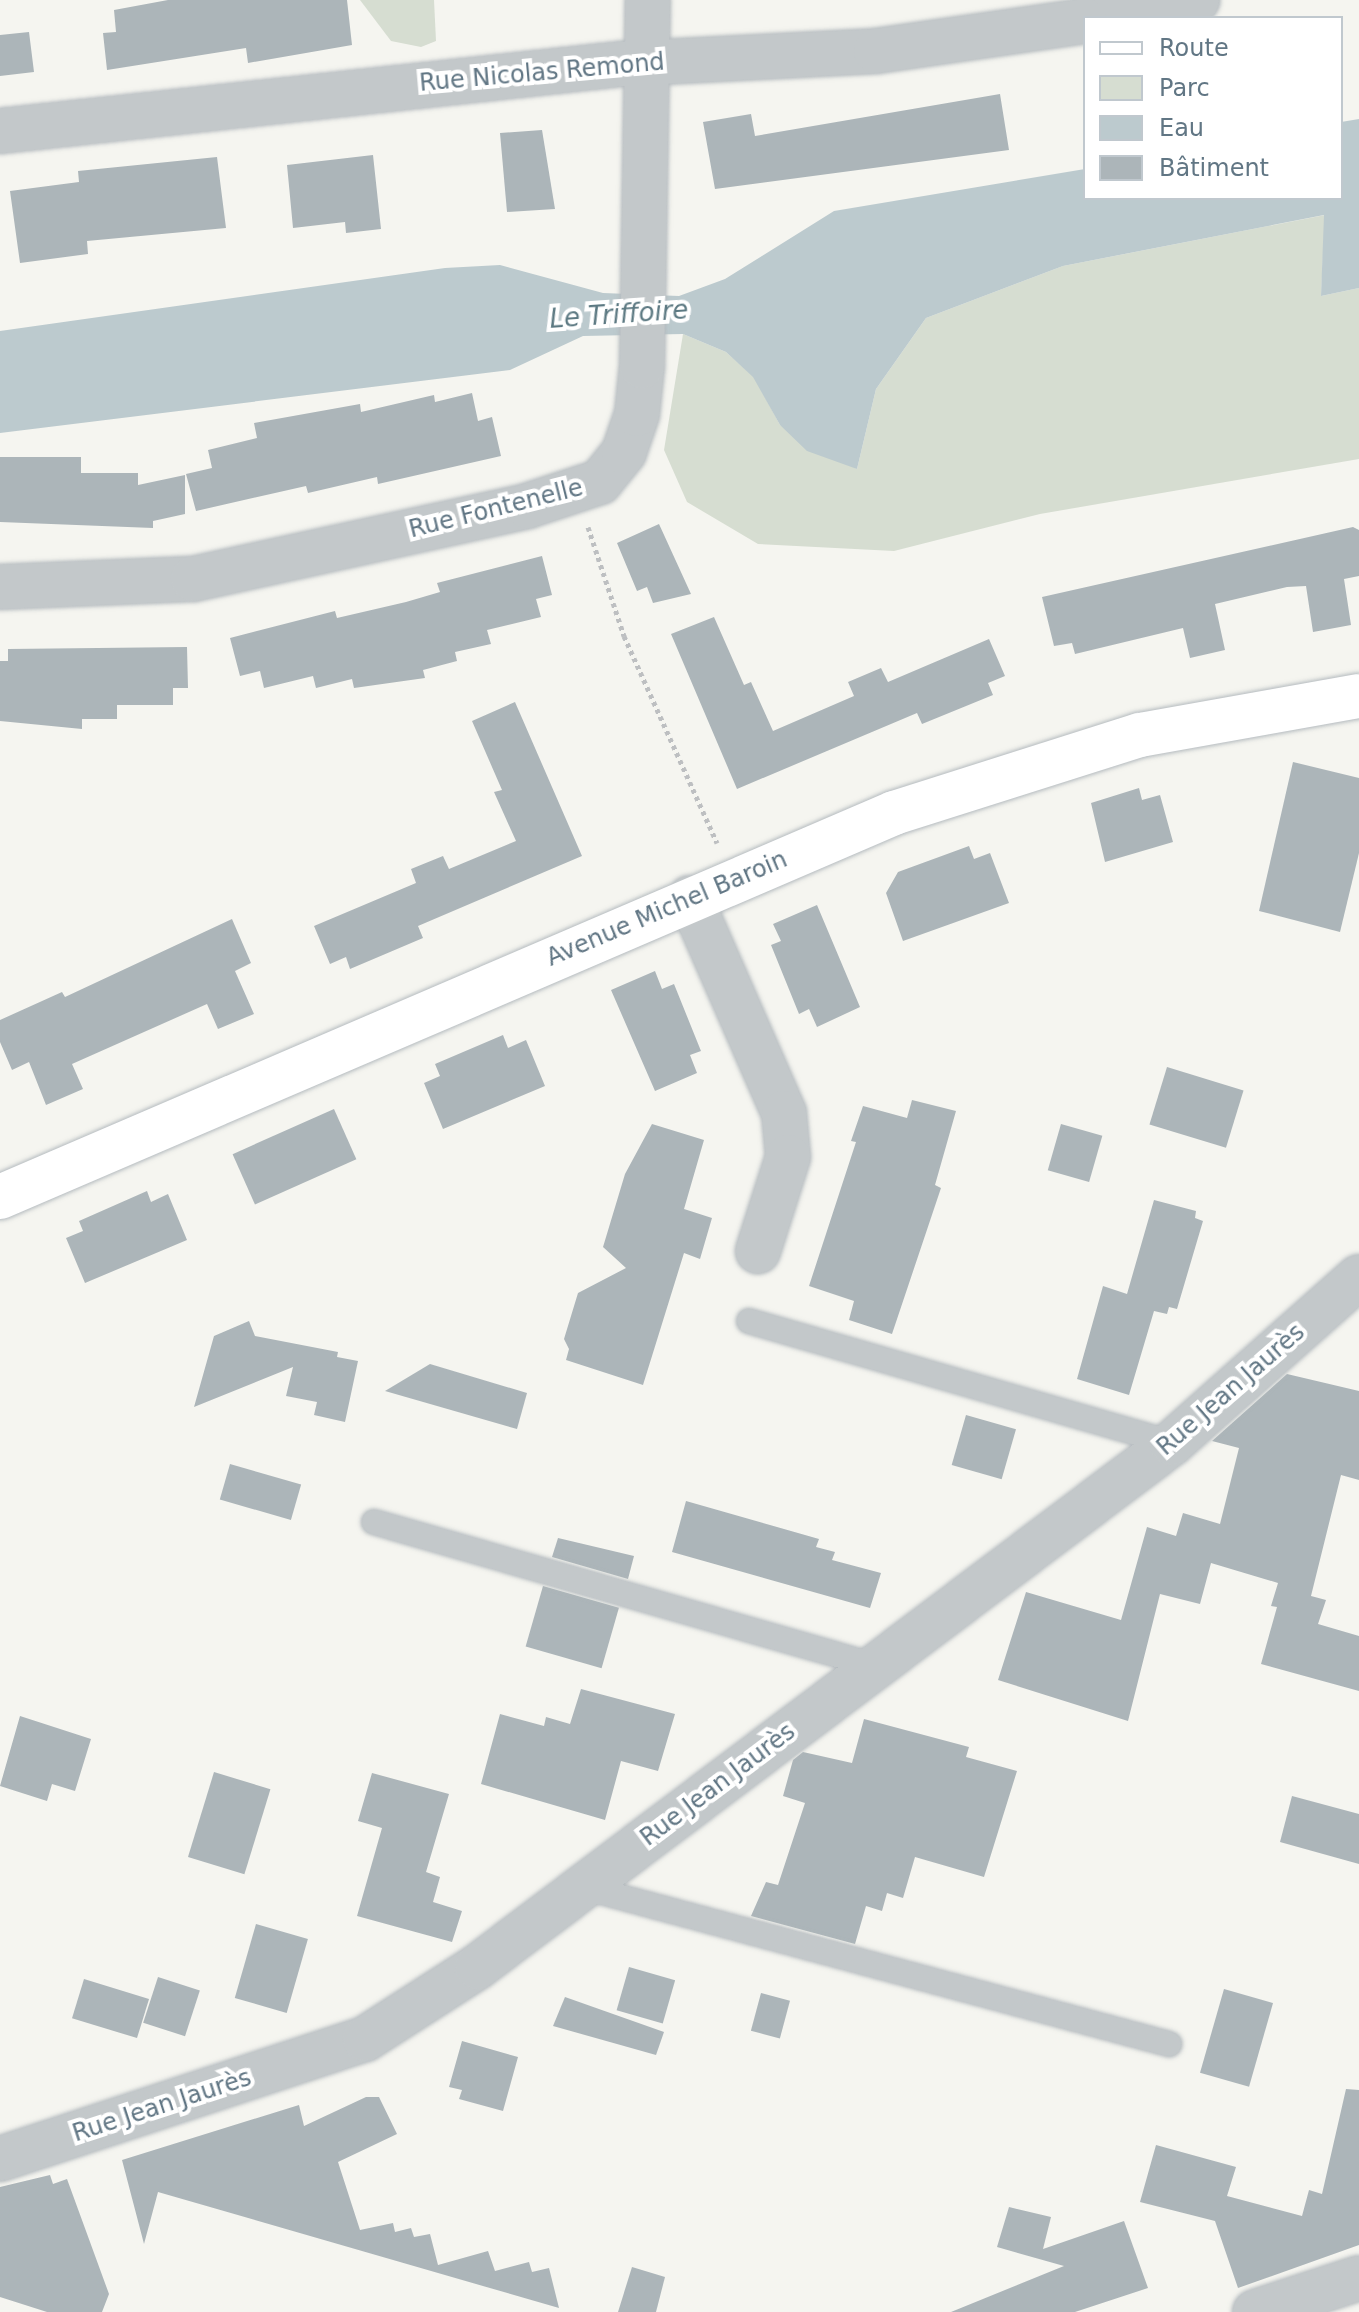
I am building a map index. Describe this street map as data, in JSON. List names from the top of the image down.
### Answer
{
  "streets": {
    "street": [
      "Rue Nicolas Remond",
      "Rue Fontenelle",
      "Avenue Michel Baroin",
      "Rue Jean Jaurès"
    ]
  },
  "crossings": [
    ["Rue Nicolas Remond", "Rue Fontenelle"]
  ],
  "water": ["Le Triffoire"],
  "legend": [
    "Route",
    "Parc",
    "Eau",
    "Bâtiment"
  ]
}
